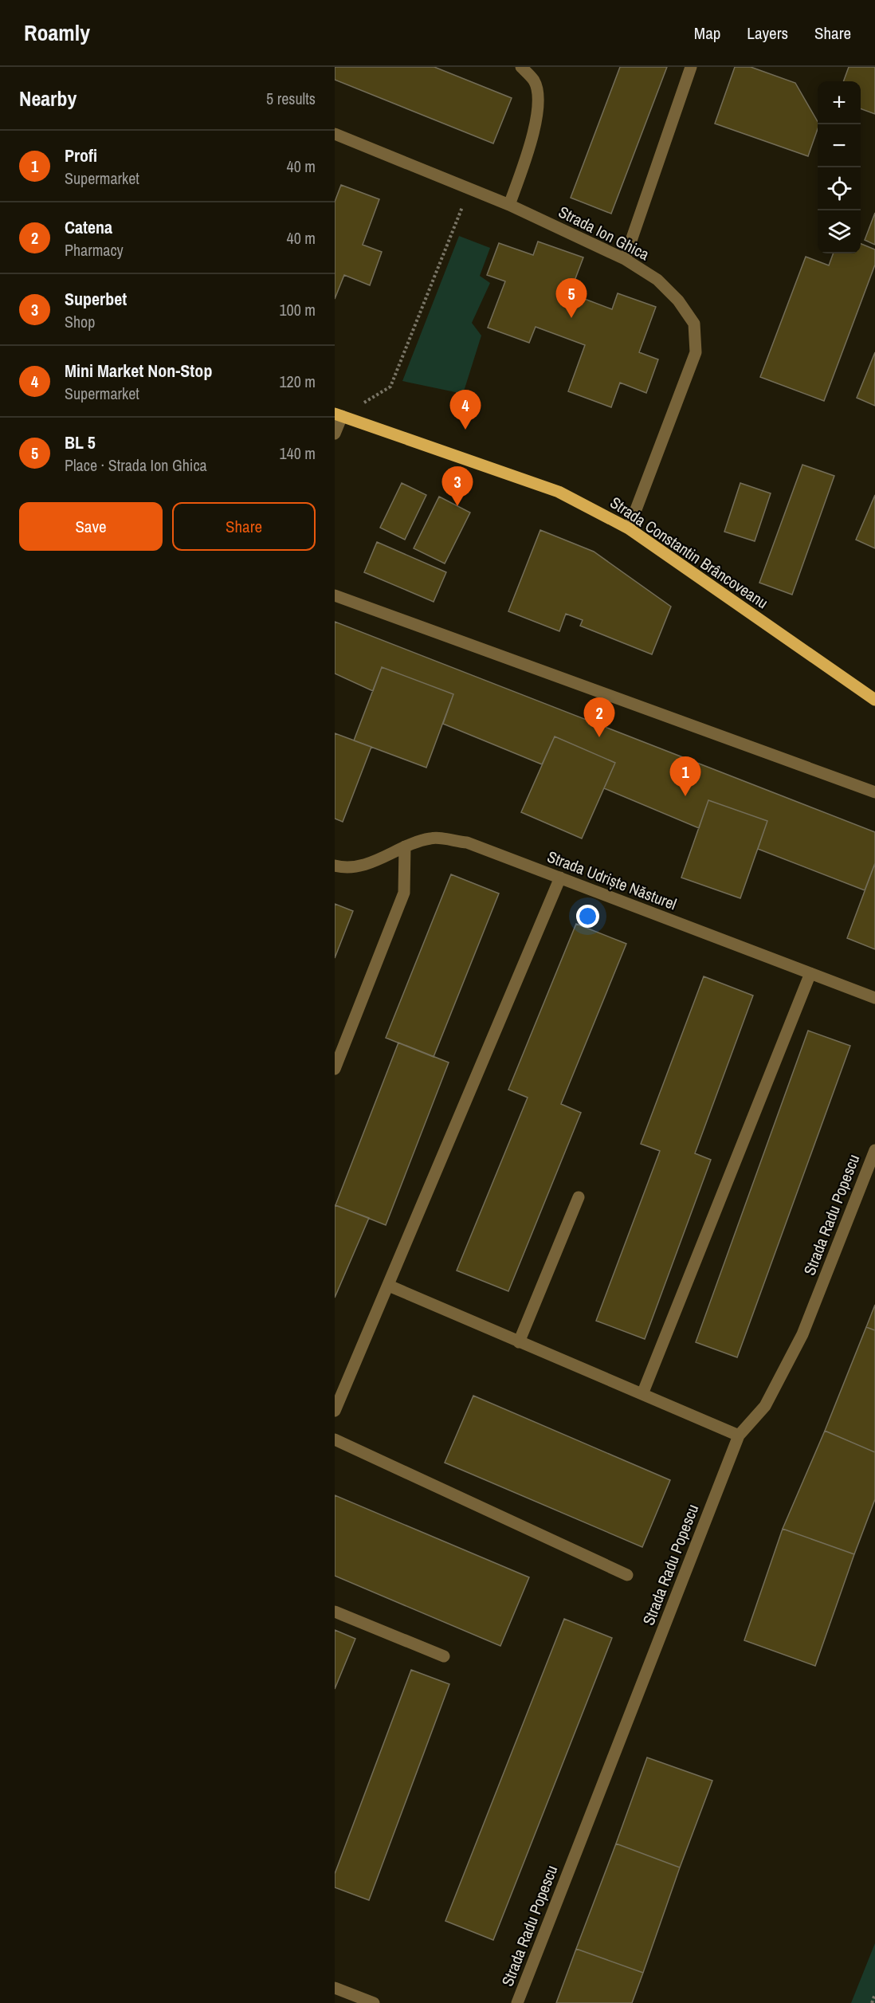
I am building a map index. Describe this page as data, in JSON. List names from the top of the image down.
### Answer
{
  "streets": {
    "main road": ["Strada Constantin Brâncoveanu"],
    "street": ["Strada Ion Ghica", "Strada Udriște Năsturel", "Strada Radu Popescu"]
  },
  "crossings": [
    ["Strada Ion Ghica", "Strada Constantin Brâncoveanu"]
  ],
  "page": {
    "header": "Roamly",
    "nav": ["Map", "Layers", "Share"],
    "heading": ["Nearby", "5 results"],
    "map_buttons": ["+", "−"],
    "list": [
      {
        "mark": "1",
        "name": "Profi",
        "note": "Supermarket",
        "value": "40 m"
      },
      {
        "mark": "2",
        "name": "Catena",
        "note": "Pharmacy",
        "value": "40 m"
      },
      {
        "mark": "3",
        "name": "Superbet",
        "note": "Shop",
        "value": "100 m"
      },
      {
        "mark": "4",
        "name": "Mini Market Non-Stop",
        "note": "Supermarket",
        "value": "120 m"
      },
      {
        "mark": "5",
        "name": "BL 5",
        "note": "Place · Strada Ion Ghica",
        "value": "140 m"
      }
    ],
    "pins": [
      "5",
      "4",
      "3",
      "2",
      "1"
    ],
    "buttons": ["Save", "Share"]
  }
}
